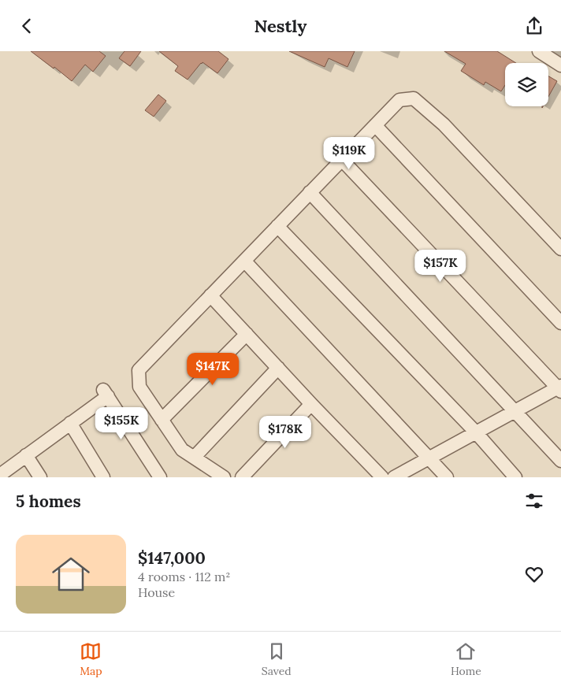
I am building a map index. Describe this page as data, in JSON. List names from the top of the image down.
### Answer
{
  "page": {
    "header": "Nestly",
    "price": [
      "$119K",
      "$157K",
      "$147K",
      "$155K",
      "$178K"
    ],
    "heading": "5 homes",
    "list": [
      {
        "name": "$147,000",
        "note": "4 rooms · 112 m² · House"
      }
    ],
    "tabs": ["Map", "Saved", "Home"]
  }
}
